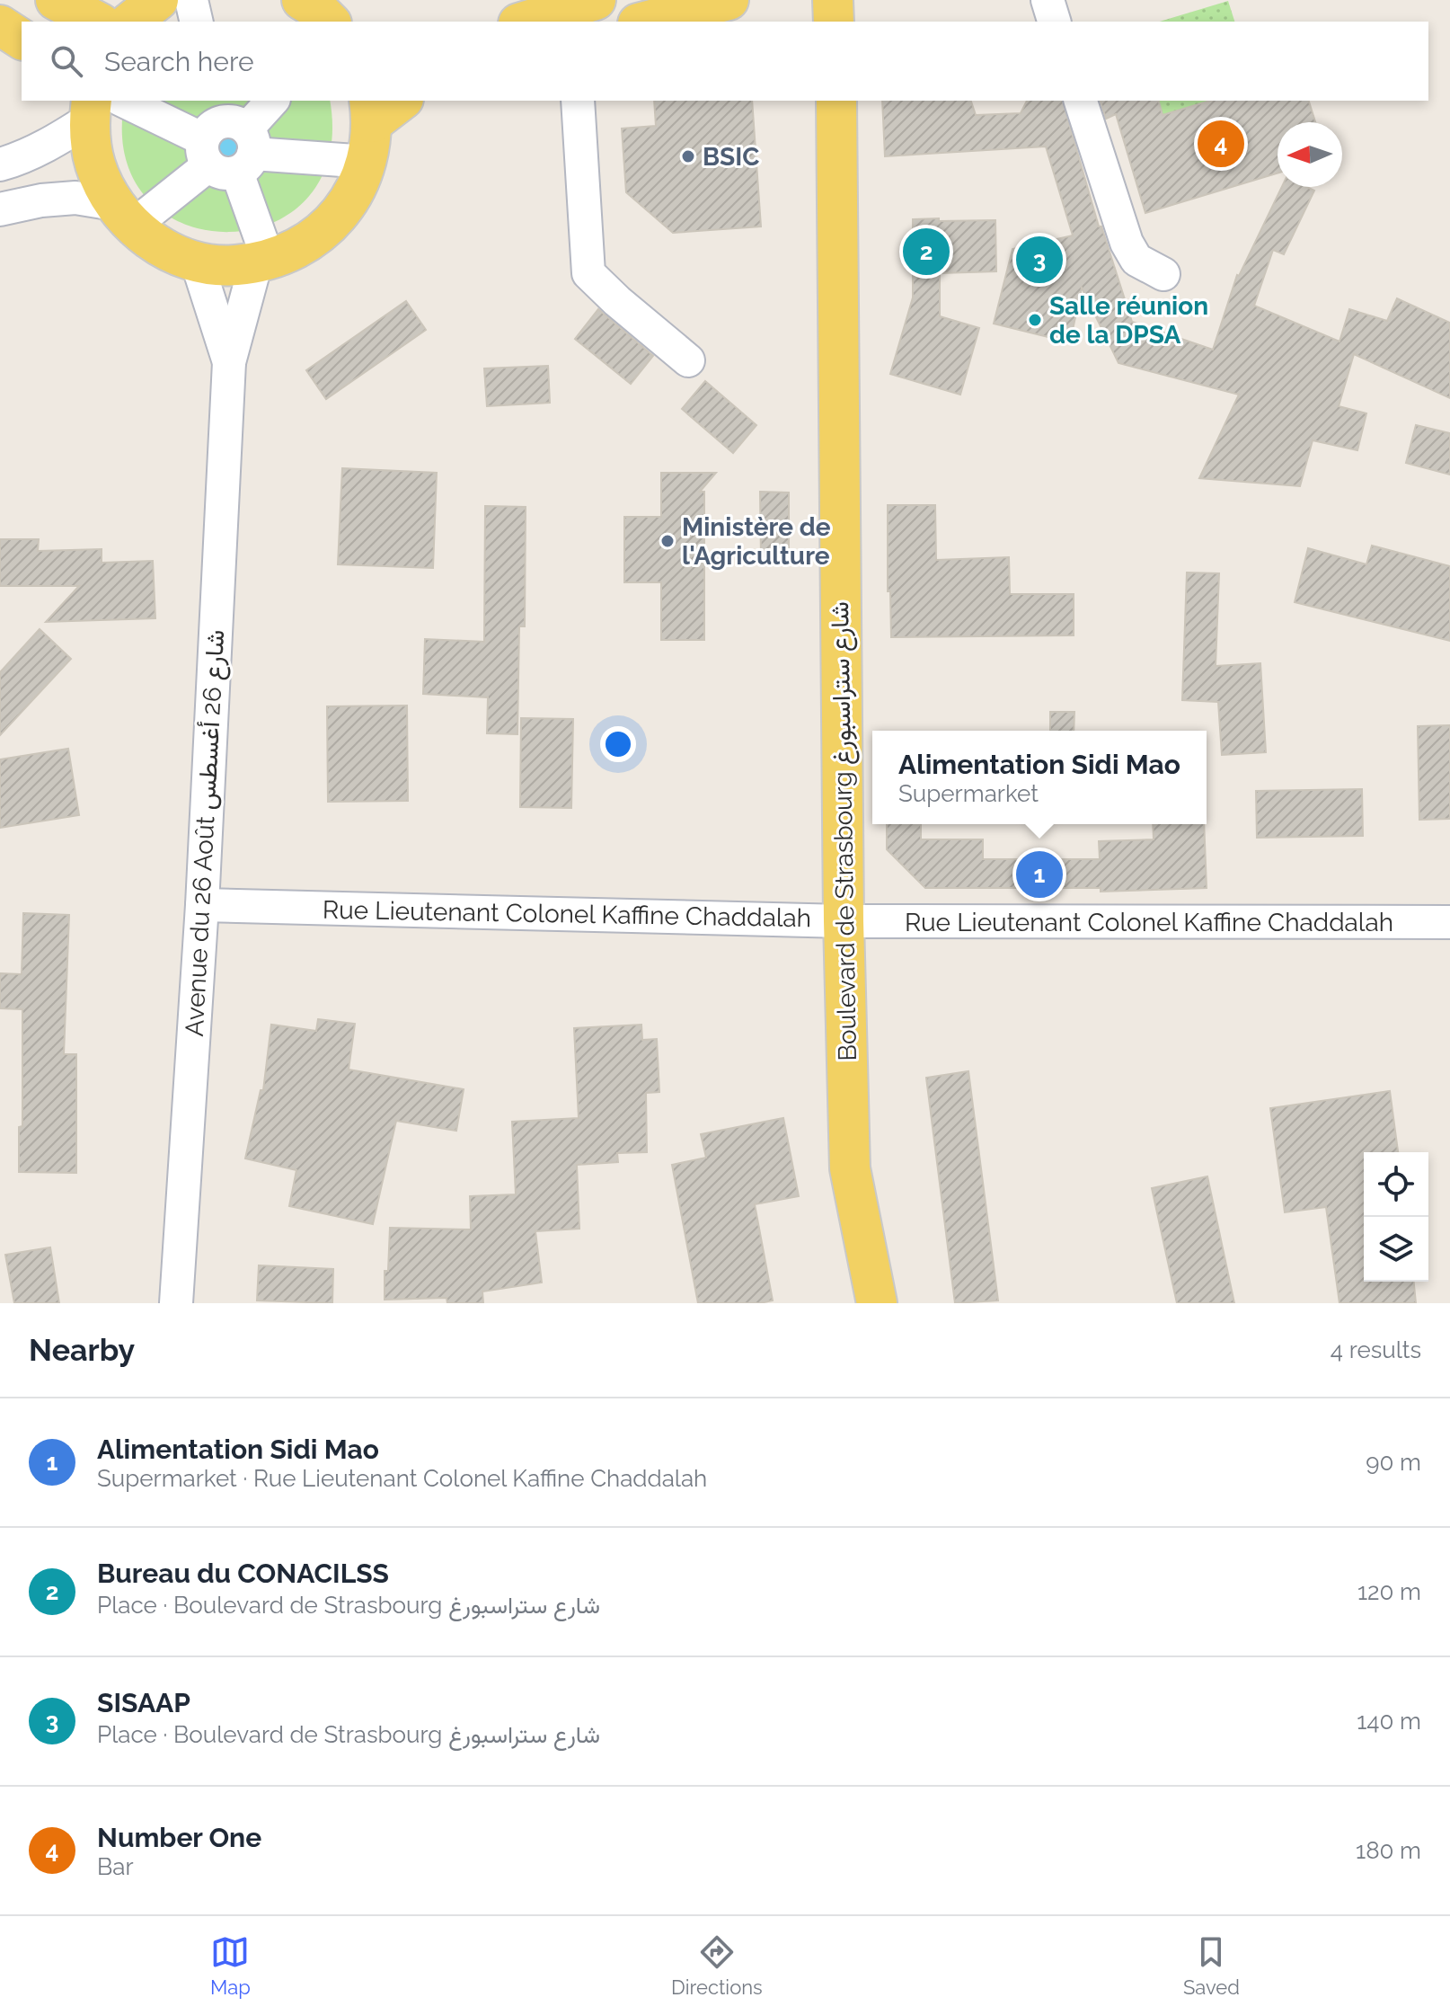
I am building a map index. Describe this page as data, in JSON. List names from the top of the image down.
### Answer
{
  "streets": {
    "main road": ["Boulevard de Strasbourg شارع ستراسبورغ"],
    "street": ["Avenue du 26 Août شارع 26 أغسطس", "Rue Lieutenant Colonel Kaffine Chaddalah"]
  },
  "crossings": [
    ["Boulevard de Strasbourg شارع ستراسبورغ", "Rue Lieutenant Colonel Kaffine Chaddalah"],
    ["Avenue du 26 Août شارع 26 أغسطس", "Rue Lieutenant Colonel Kaffine Chaddalah"]
  ],
  "places": ["BSIC", "Salle réunion de la DPSA", "Ministère de l'Agriculture"],
  "north": "left",
  "page": {
    "search": "Search here",
    "pins": [
      "4",
      "2",
      "3",
      "1"
    ],
    "popup": ["Alimentation Sidi Mao", "Supermarket"],
    "heading": ["Nearby", "4 results"],
    "list": [
      {
        "mark": "1",
        "name": "Alimentation Sidi Mao",
        "note": "Supermarket · Rue Lieutenant Colonel Kaffine Chaddalah",
        "value": "90 m"
      },
      {
        "mark": "2",
        "name": "Bureau du CONACILSS",
        "note": "Place · Boulevard de Strasbourg شارع ستراسبورغ",
        "value": "120 m"
      },
      {
        "mark": "3",
        "name": "SISAAP",
        "note": "Place · Boulevard de Strasbourg شارع ستراسبورغ",
        "value": "140 m"
      },
      {
        "mark": "4",
        "name": "Number One",
        "note": "Bar",
        "value": "180 m"
      }
    ],
    "nav": ["Map", "Directions", "Saved"]
  }
}
